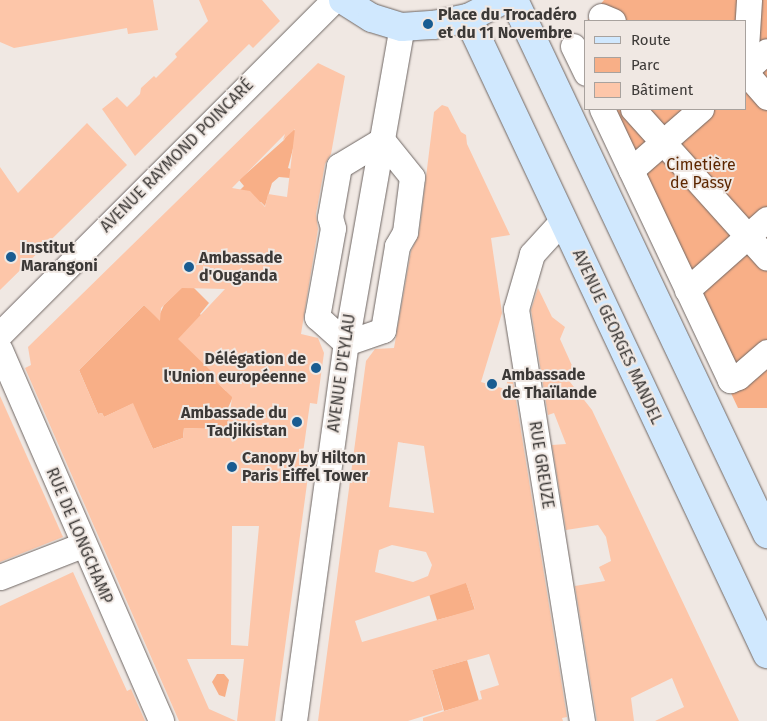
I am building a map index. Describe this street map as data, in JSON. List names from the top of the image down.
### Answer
{
  "streets": {
    "main road": ["AVENUE GEORGES MANDEL"],
    "street": [
      "AVENUE RAYMOND POINCARÉ",
      "AVENUE D'EYLAU",
      "RUE GREUZE",
      "RUE DE LONGCHAMP"
    ]
  },
  "crossings": [
    ["AVENUE GEORGES MANDEL", "RUE GREUZE"]
  ],
  "parks": ["Cimetière de Passy"],
  "places": [
    "Place du Trocadéro et du 11 Novembre",
    "Institut Marangoni",
    "Ambassade d'Ouganda",
    "Délégation de l'Union européenne",
    "Ambassade de Thaïlande",
    "Ambassade du Tadjikistan",
    "Canopy by Hilton Paris Eiffel Tower"
  ],
  "legend": ["Route", "Parc", "Bâtiment"]
}
